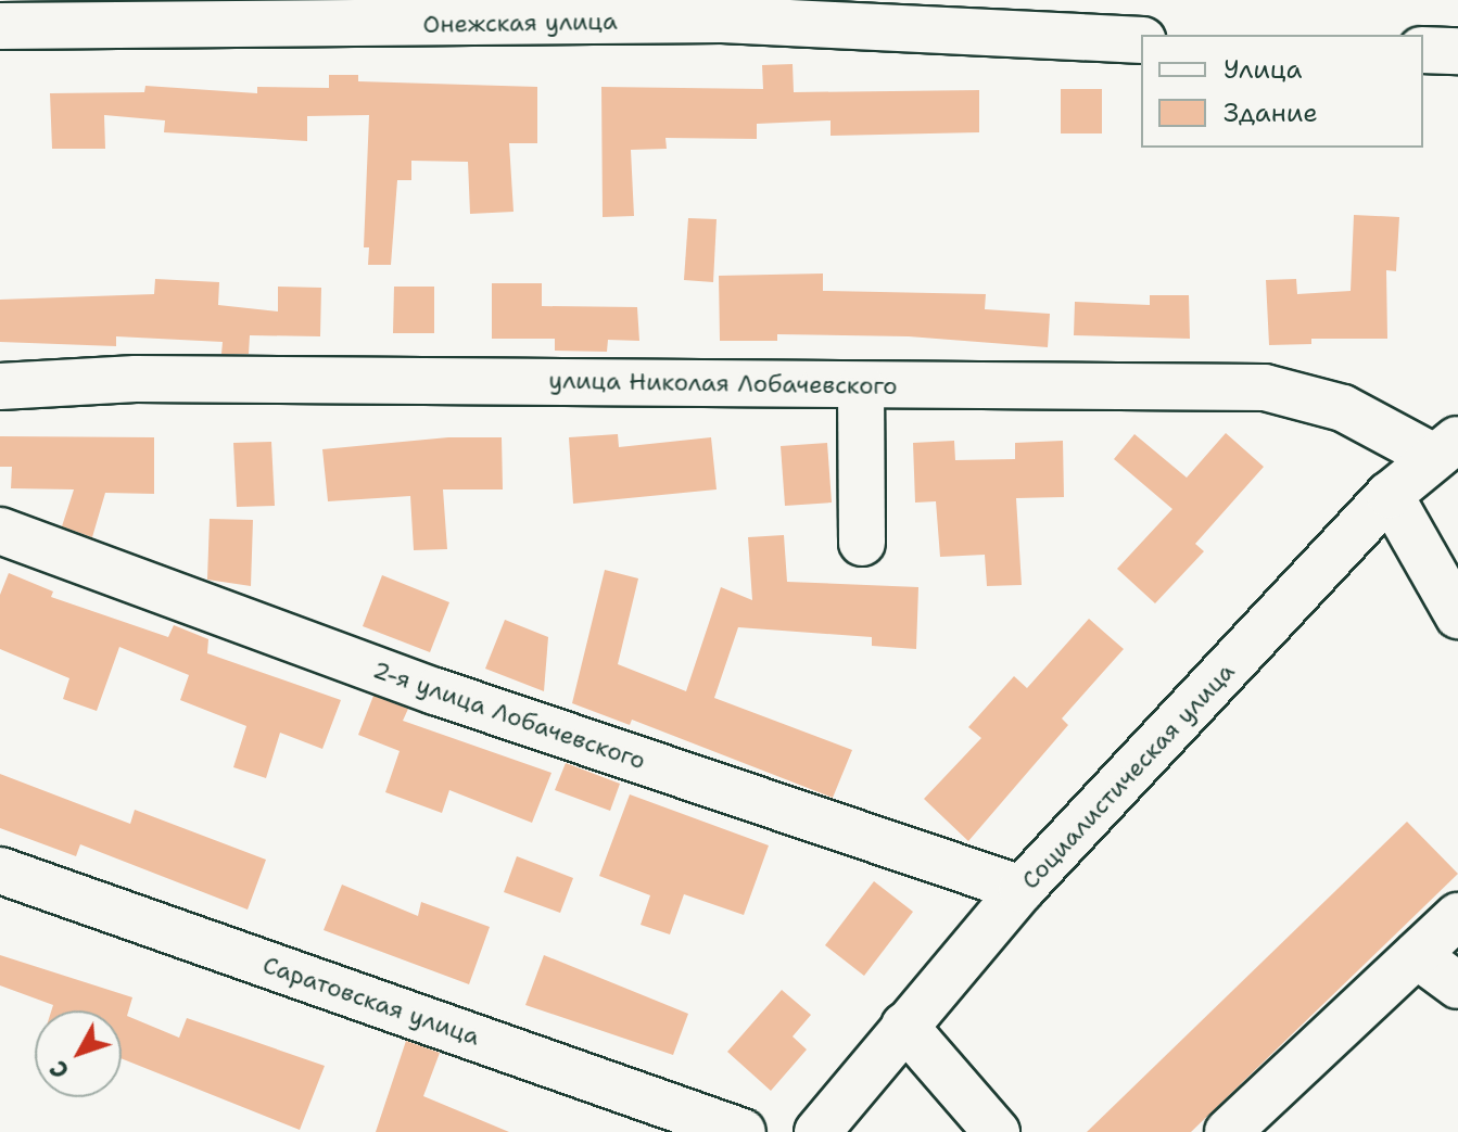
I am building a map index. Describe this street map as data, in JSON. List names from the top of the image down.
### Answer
{
  "streets": {
    "street": [
      "Онежская улица",
      "улица Николая Лобачевского",
      "2-я улица Лобачевского",
      "Социалистическая улица",
      "Саратовская улица"
    ]
  },
  "crossings": [
    ["улица Николая Лобачевского", "Социалистическая улица"],
    ["2-я улица Лобачевского", "Социалистическая улица"]
  ],
  "legend": ["Улица", "Здание"],
  "north": "bottom left"
}
